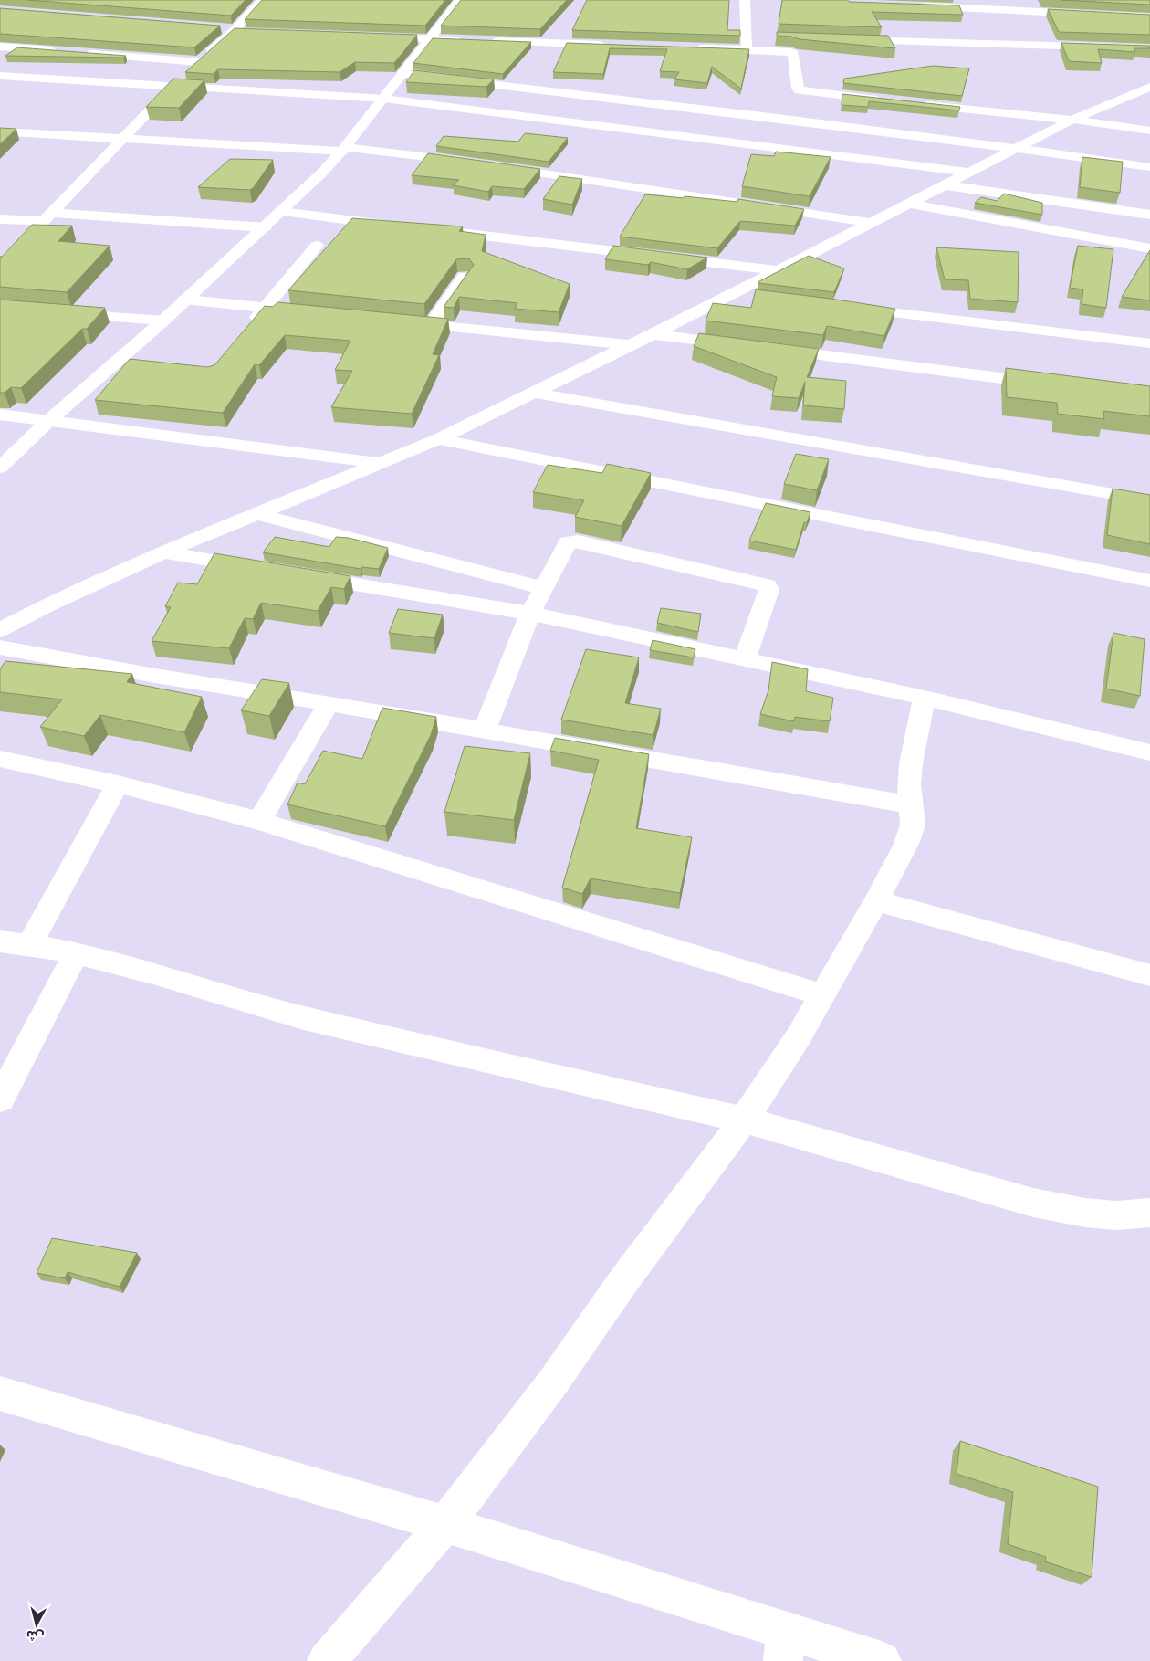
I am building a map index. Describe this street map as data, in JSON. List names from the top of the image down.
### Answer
{
  "north": "bottom"
}
